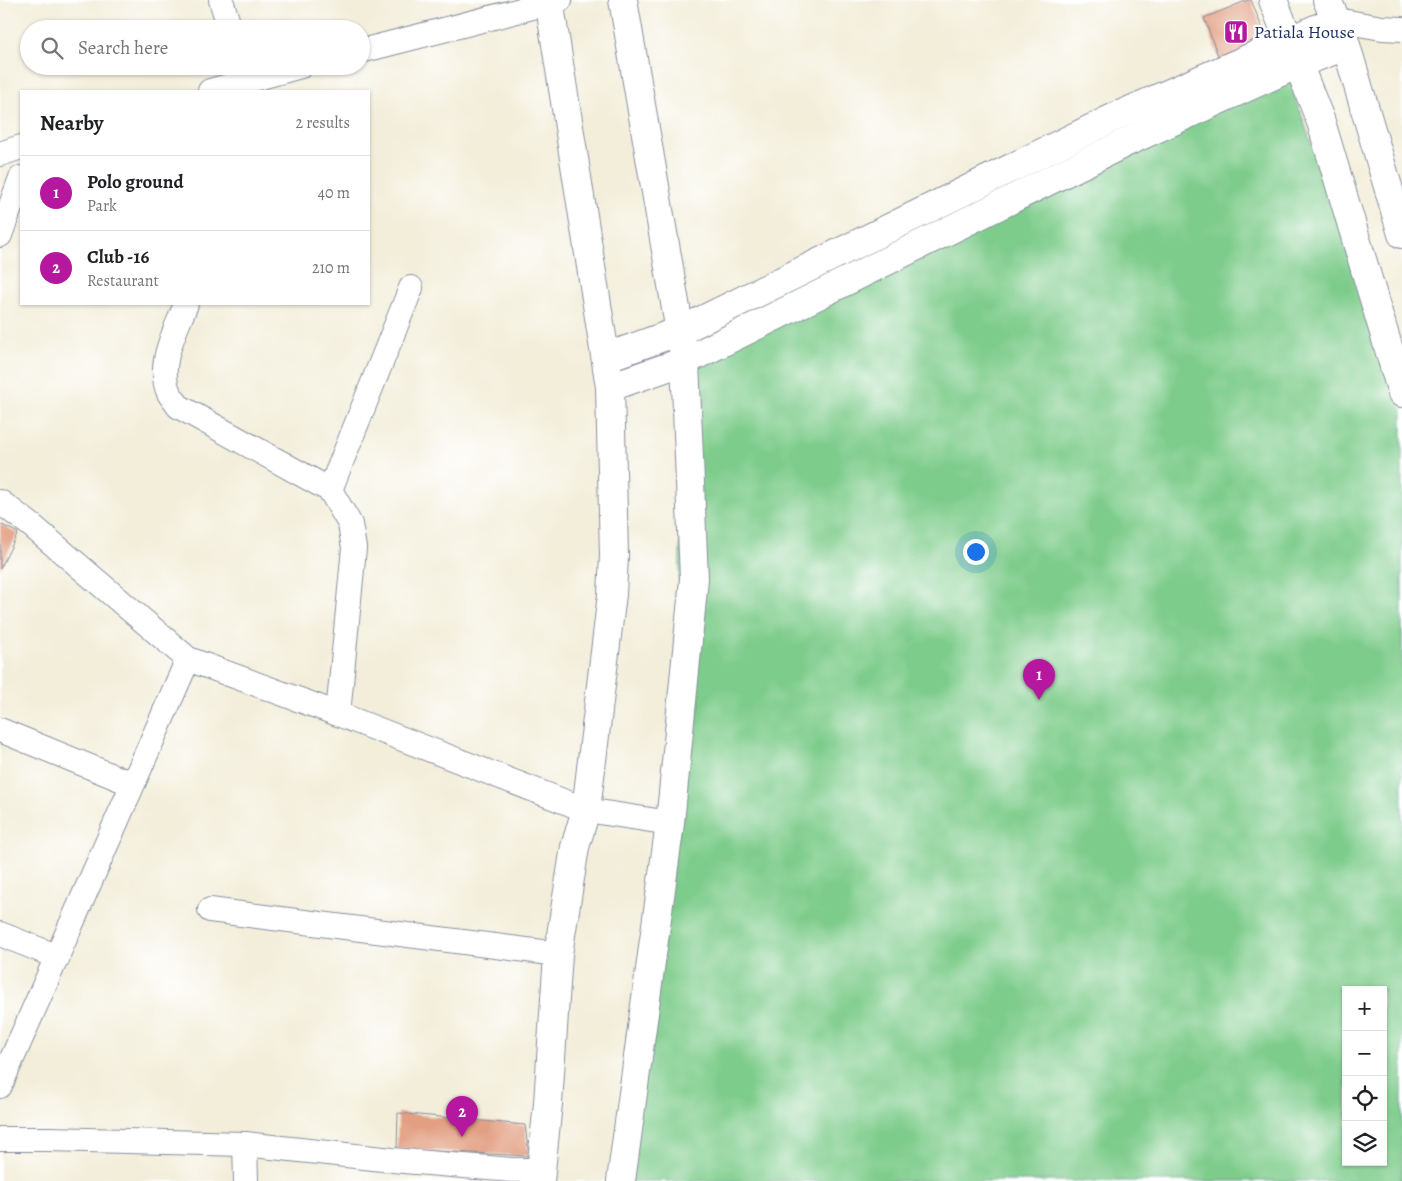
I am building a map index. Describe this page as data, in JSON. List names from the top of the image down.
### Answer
{
  "places": {
    "restaurant": ["Patiala House"]
  },
  "page": {
    "search": "Search here",
    "heading": ["Nearby", "2 results"],
    "list": [
      {
        "mark": "1",
        "name": "Polo ground",
        "note": "Park",
        "value": "40 m"
      },
      {
        "mark": "2",
        "name": "Club -16",
        "note": "Restaurant",
        "value": "210 m"
      }
    ],
    "pins": ["1", "2"],
    "map_buttons": ["+", "−"]
  }
}
